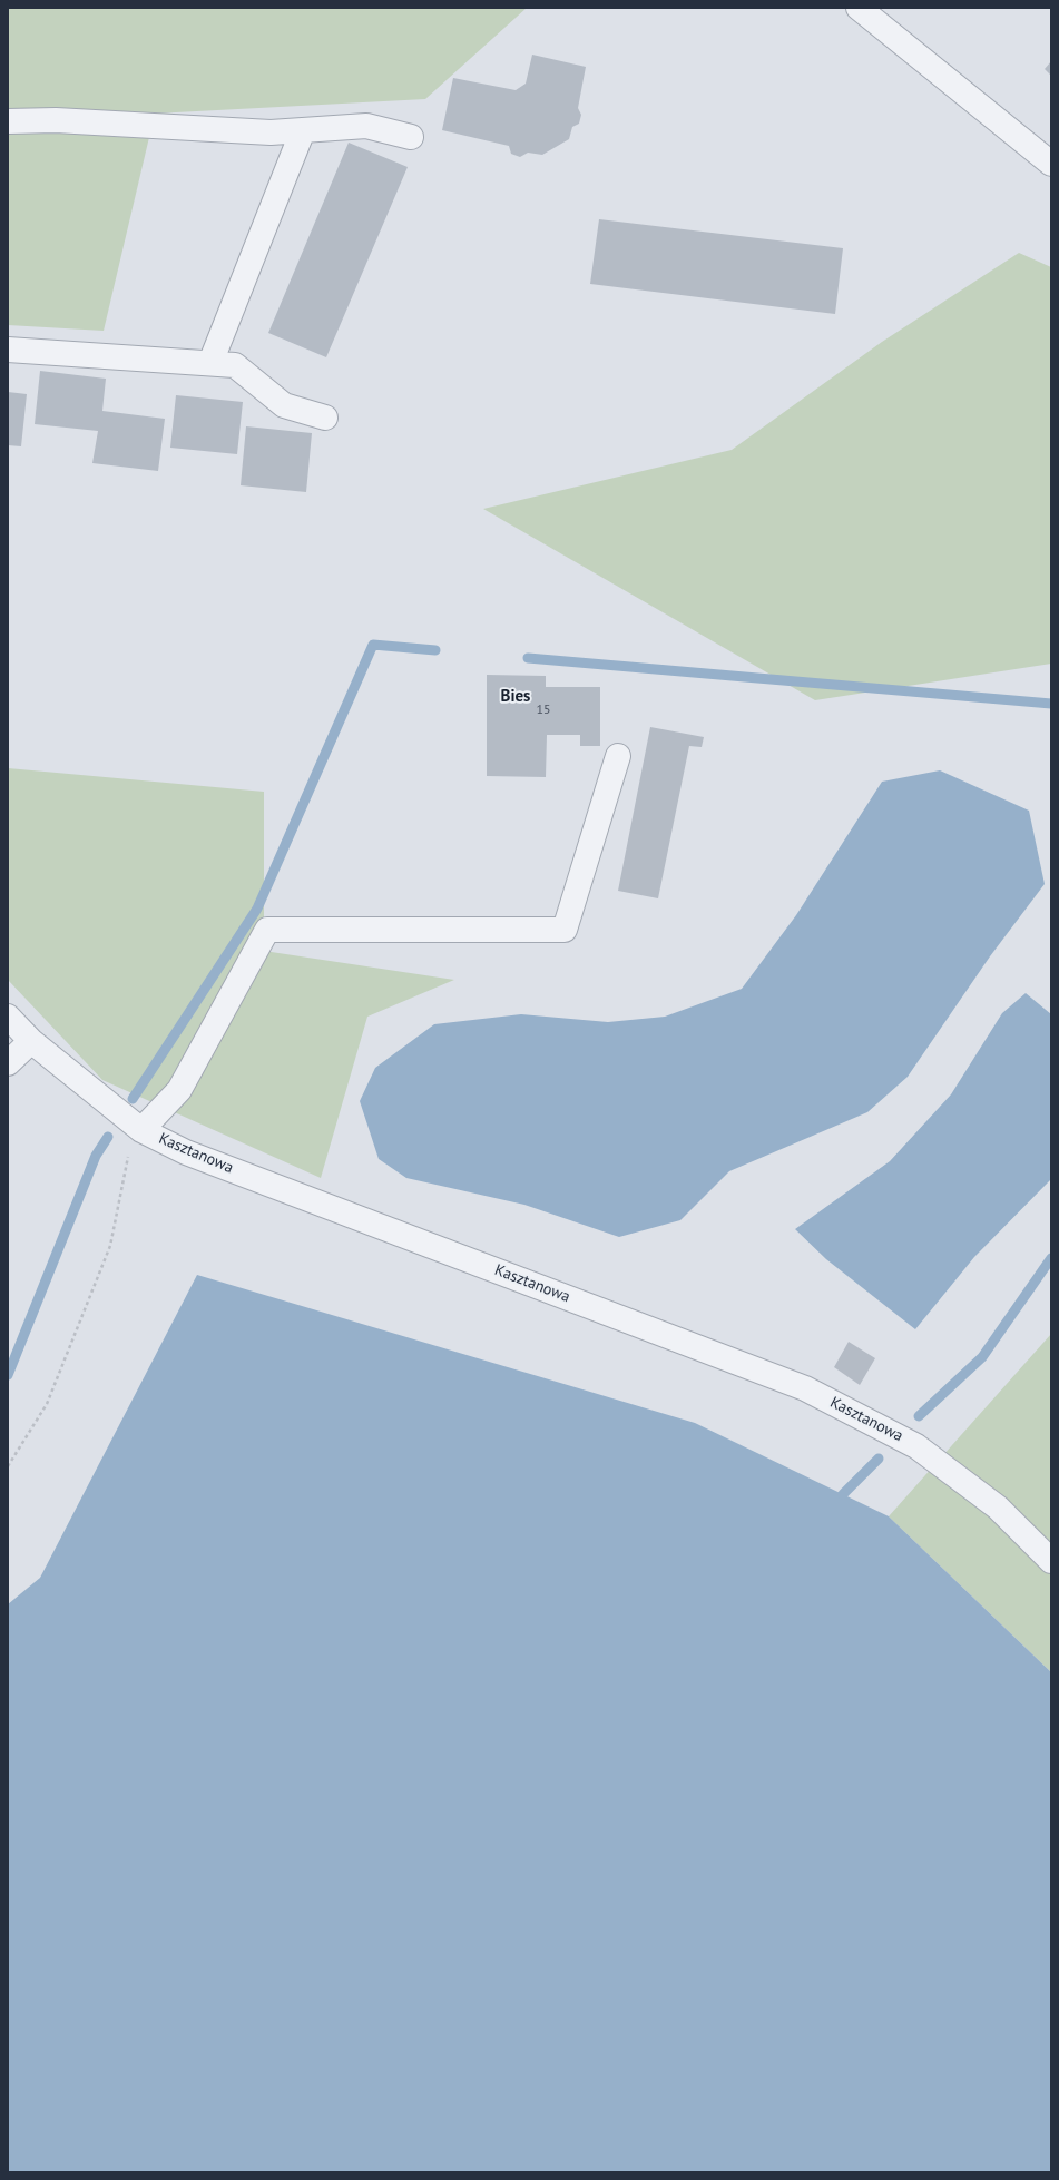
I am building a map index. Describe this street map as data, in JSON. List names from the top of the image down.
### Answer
{
  "streets": {
    "street": ["Kasztanowa"]
  },
  "districts": ["Bies"],
  "house_numbers": ["15"]
}
